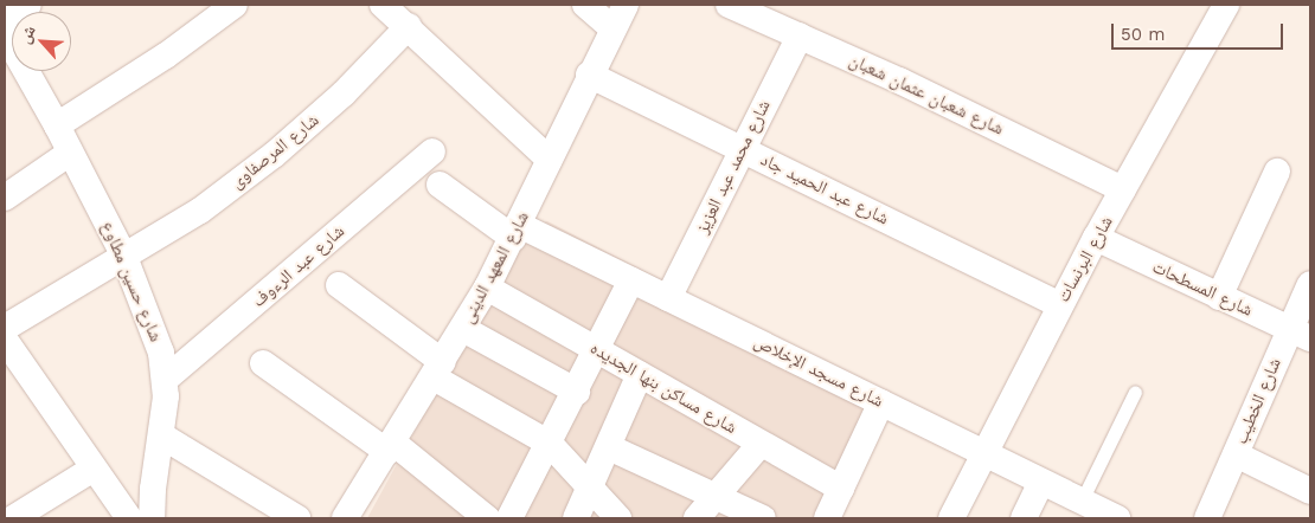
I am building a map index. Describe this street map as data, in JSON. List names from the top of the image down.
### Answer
{
  "streets": {
    "street": [
      "شارع شعبان عثمان شعبان",
      "شارع المرصفاوى",
      "شارع محمد عبد العزيز",
      "شارع عبد الحميد جاد",
      "شارع البرنسات",
      "شارع عبد الرءوف",
      "شارع المعهد الدينى",
      "شارع حسين مطاوع",
      "شارع المسطحات",
      "شارع مسجد الإخلاص",
      "شارع مساكن بنها الجديده",
      "شارع الخطيب"
    ]
  },
  "crossings": [
    ["شارع شعبان عثمان شعبان", "شارع محمد عبد العزيز"],
    ["شارع شعبان عثمان شعبان", "شارع البرنسات"],
    ["شارع المرصفاوى", "شارع حسين مطاوع"],
    ["شارع محمد عبد العزيز", "شارع عبد الحميد جاد"],
    ["شارع محمد عبد العزيز", "شارع مسجد الإخلاص"],
    ["شارع عبد الحميد جاد", "شارع البرنسات"],
    ["شارع عبد الحميد جاد", "شارع المعهد الدينى"],
    ["شارع البرنسات", "شارع المسطحات"],
    ["شارع البرنسات", "شارع مسجد الإخلاص"],
    ["شارع عبد الرءوف", "شارع حسين مطاوع"],
    ["شارع المعهد الدينى", "شارع مسجد الإخلاص"],
    ["شارع المعهد الدينى", "شارع مساكن بنها الجديده"],
    ["شارع المسطحات", "شارع الخطيب"]
  ],
  "scale_bar": "50 m",
  "north": "top left"
}
